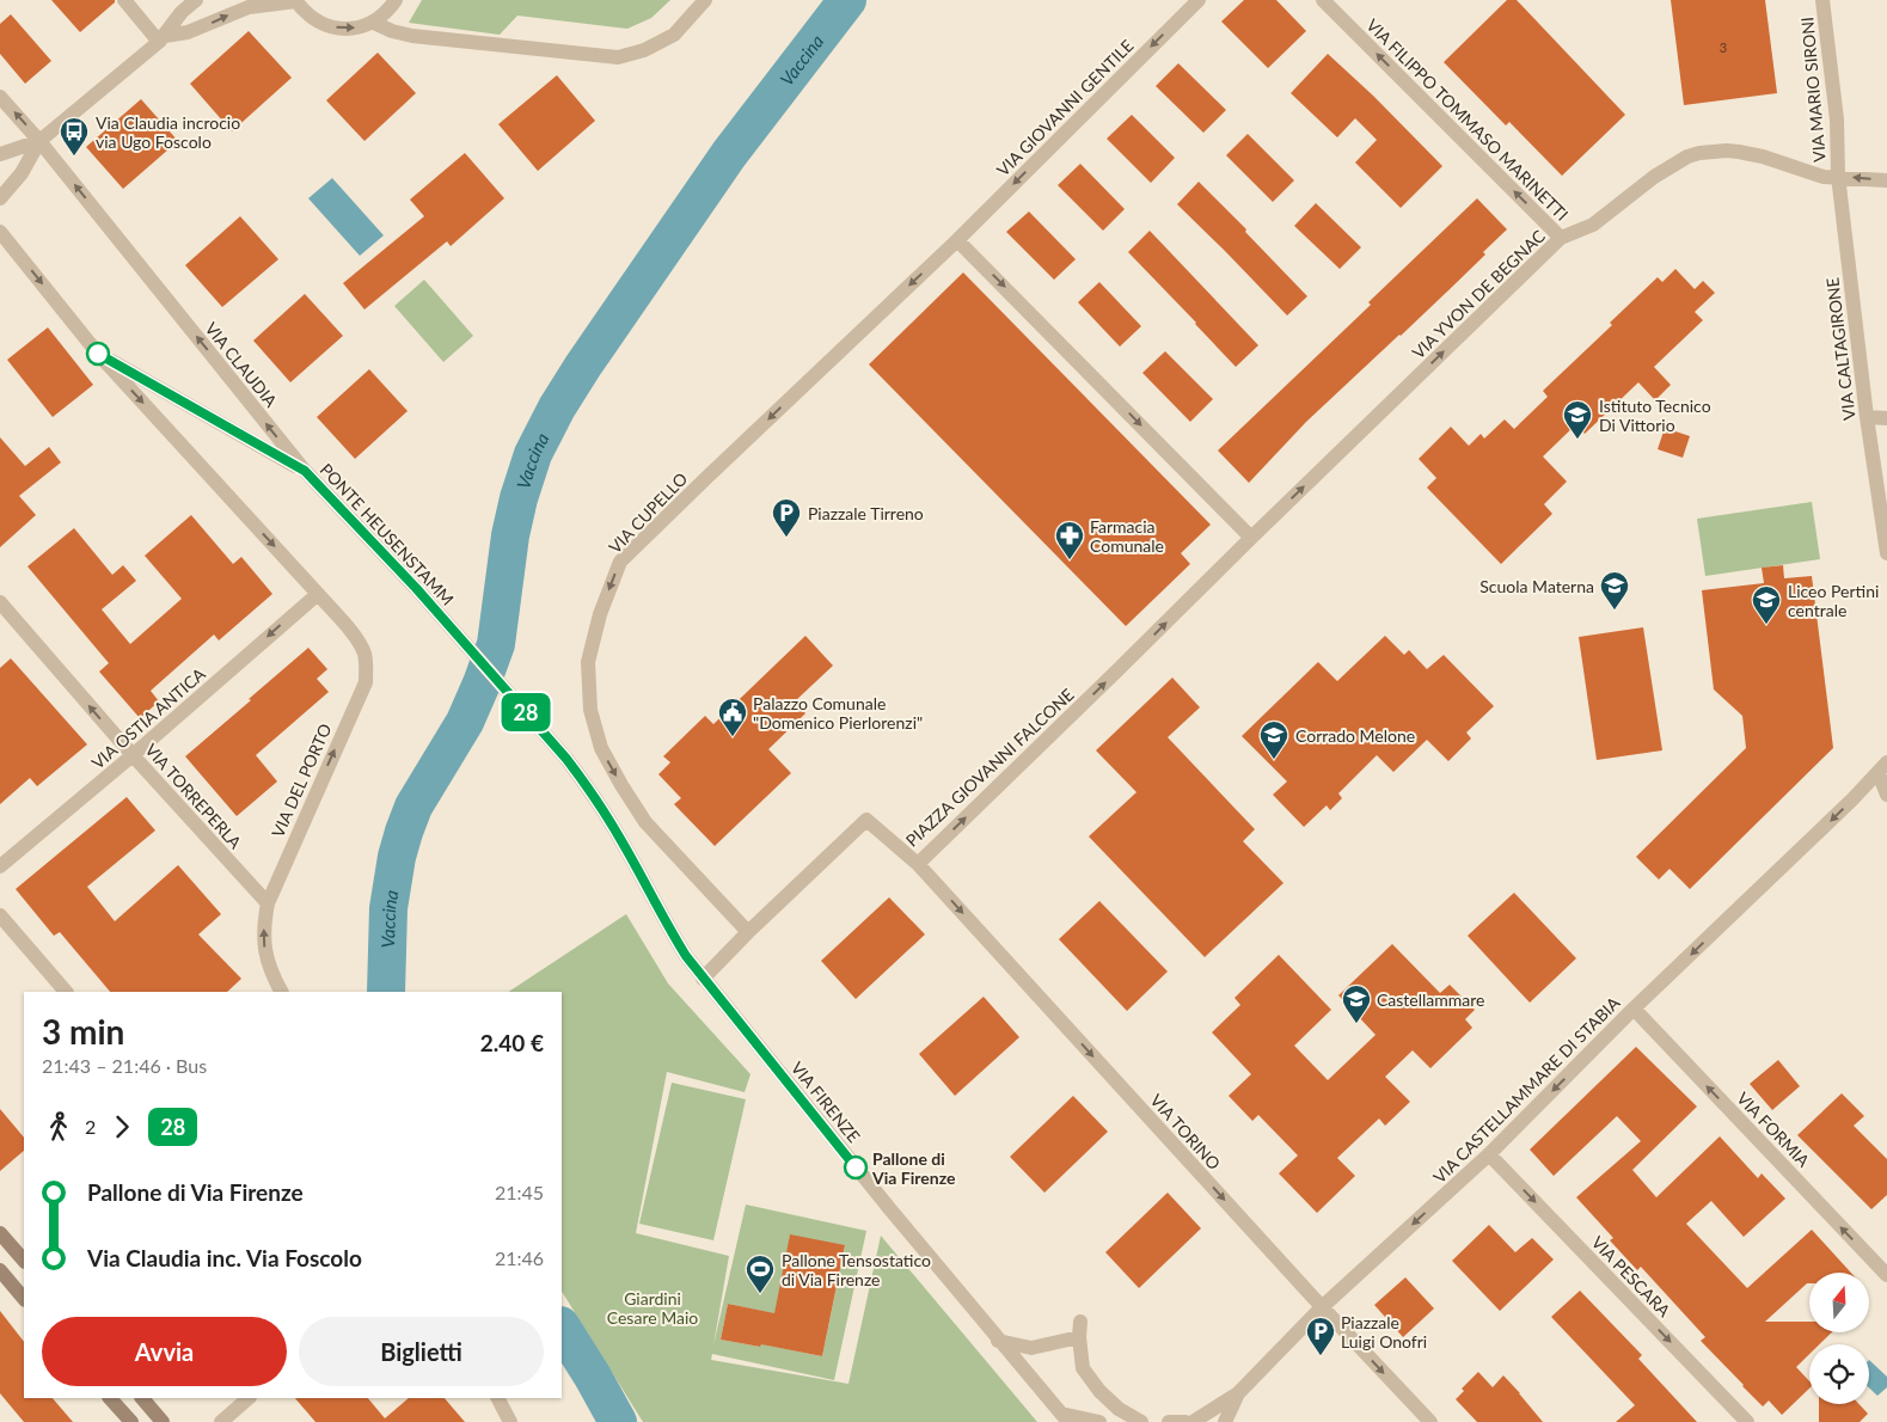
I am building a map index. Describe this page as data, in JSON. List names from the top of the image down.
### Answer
{
  "streets": {
    "street": [
      "VIA MARIO SIRONI",
      "VIA GIOVANNI GENTILE",
      "VIA FILIPPO TOMMASO MARINETTI",
      "VIA YVON DE BEGNAC",
      "VIA CALTAGIRONE",
      "VIA CLAUDIA",
      "VIA CUPELLO",
      "PONTE HEUSENSTAMM",
      "VIA OSTIA ANTICA",
      "PIAZZA GIOVANNI FALCONE",
      "VIA DEL PORTO",
      "VIA TORREPERLA",
      "VIA CASTELLAMMARE DI STABIA",
      "VIA FIRENZE",
      "VIA FORMIA",
      "VIA TORINO",
      "VIA PESCARA"
    ]
  },
  "crossings": [
    ["VIA MARIO SIRONI", "VIA YVON DE BEGNAC"],
    ["VIA MARIO SIRONI", "VIA CALTAGIRONE"],
    ["VIA GIOVANNI GENTILE", "VIA CUPELLO"],
    ["VIA FILIPPO TOMMASO MARINETTI", "VIA YVON DE BEGNAC"],
    ["VIA YVON DE BEGNAC", "VIA CALTAGIRONE"],
    ["VIA YVON DE BEGNAC", "PIAZZA GIOVANNI FALCONE"],
    ["VIA CLAUDIA", "PONTE HEUSENSTAMM"],
    ["VIA CUPELLO", "PIAZZA GIOVANNI FALCONE"],
    ["PONTE HEUSENSTAMM", "VIA FIRENZE"],
    ["VIA OSTIA ANTICA", "VIA DEL PORTO"],
    ["VIA OSTIA ANTICA", "VIA TORREPERLA"],
    ["PIAZZA GIOVANNI FALCONE", "VIA FIRENZE"],
    ["PIAZZA GIOVANNI FALCONE", "VIA TORINO"],
    ["VIA DEL PORTO", "VIA TORREPERLA"],
    ["VIA CASTELLAMMARE DI STABIA", "VIA FORMIA"],
    ["VIA CASTELLAMMARE DI STABIA", "VIA TORINO"],
    ["VIA CASTELLAMMARE DI STABIA", "VIA PESCARA"]
  ],
  "one_way": [
    "VIA GIOVANNI GENTILE",
    "VIA FILIPPO TOMMASO MARINETTI",
    "VIA YVON DE BEGNAC",
    "VIA CUPELLO",
    "VIA OSTIA ANTICA",
    "PIAZZA GIOVANNI FALCONE",
    "VIA DEL PORTO",
    "VIA TORREPERLA",
    "VIA CASTELLAMMARE DI STABIA",
    "VIA FORMIA",
    "VIA TORINO",
    "VIA PESCARA"
  ],
  "water": ["Vaccina"],
  "parks": ["Giardini Cesare Maio"],
  "places": {
    "bus stop": ["Via Claudia incrocio via Ugo Foscolo"],
    "school or university": [
      "Istituto Tecnico Di Vittorio",
      "Scuola Materna",
      "Liceo Pertini centrale",
      "Corrado Melone",
      "Castellammare"
    ],
    "parking": ["Piazzale Tirreno", "Piazzale Luigi Onofri"],
    "pharmacy": ["Farmacia Comunale"],
    "public building": ["Palazzo Comunale \"Domenico Pierlorenzi\""],
    "other": ["Pallone di Via Firenze"],
    "sports": ["Pallone Tensostatico di Via Firenze"]
  },
  "lines": ["bus line 28"],
  "house_numbers": ["3"],
  "north": "top",
  "page": {
    "on_map": "28",
    "heading": ["3 min", "21:43 – 21:46 · Bus", "2.40 €"],
    "legs": ["2", "28"],
    "list": [
      {
        "name": "Pallone di Via Firenze",
        "value": "21:45"
      },
      {
        "name": "Via Claudia inc. Via Foscolo",
        "value": "21:46"
      }
    ],
    "buttons": ["Avvia", "Biglietti"]
  }
}
